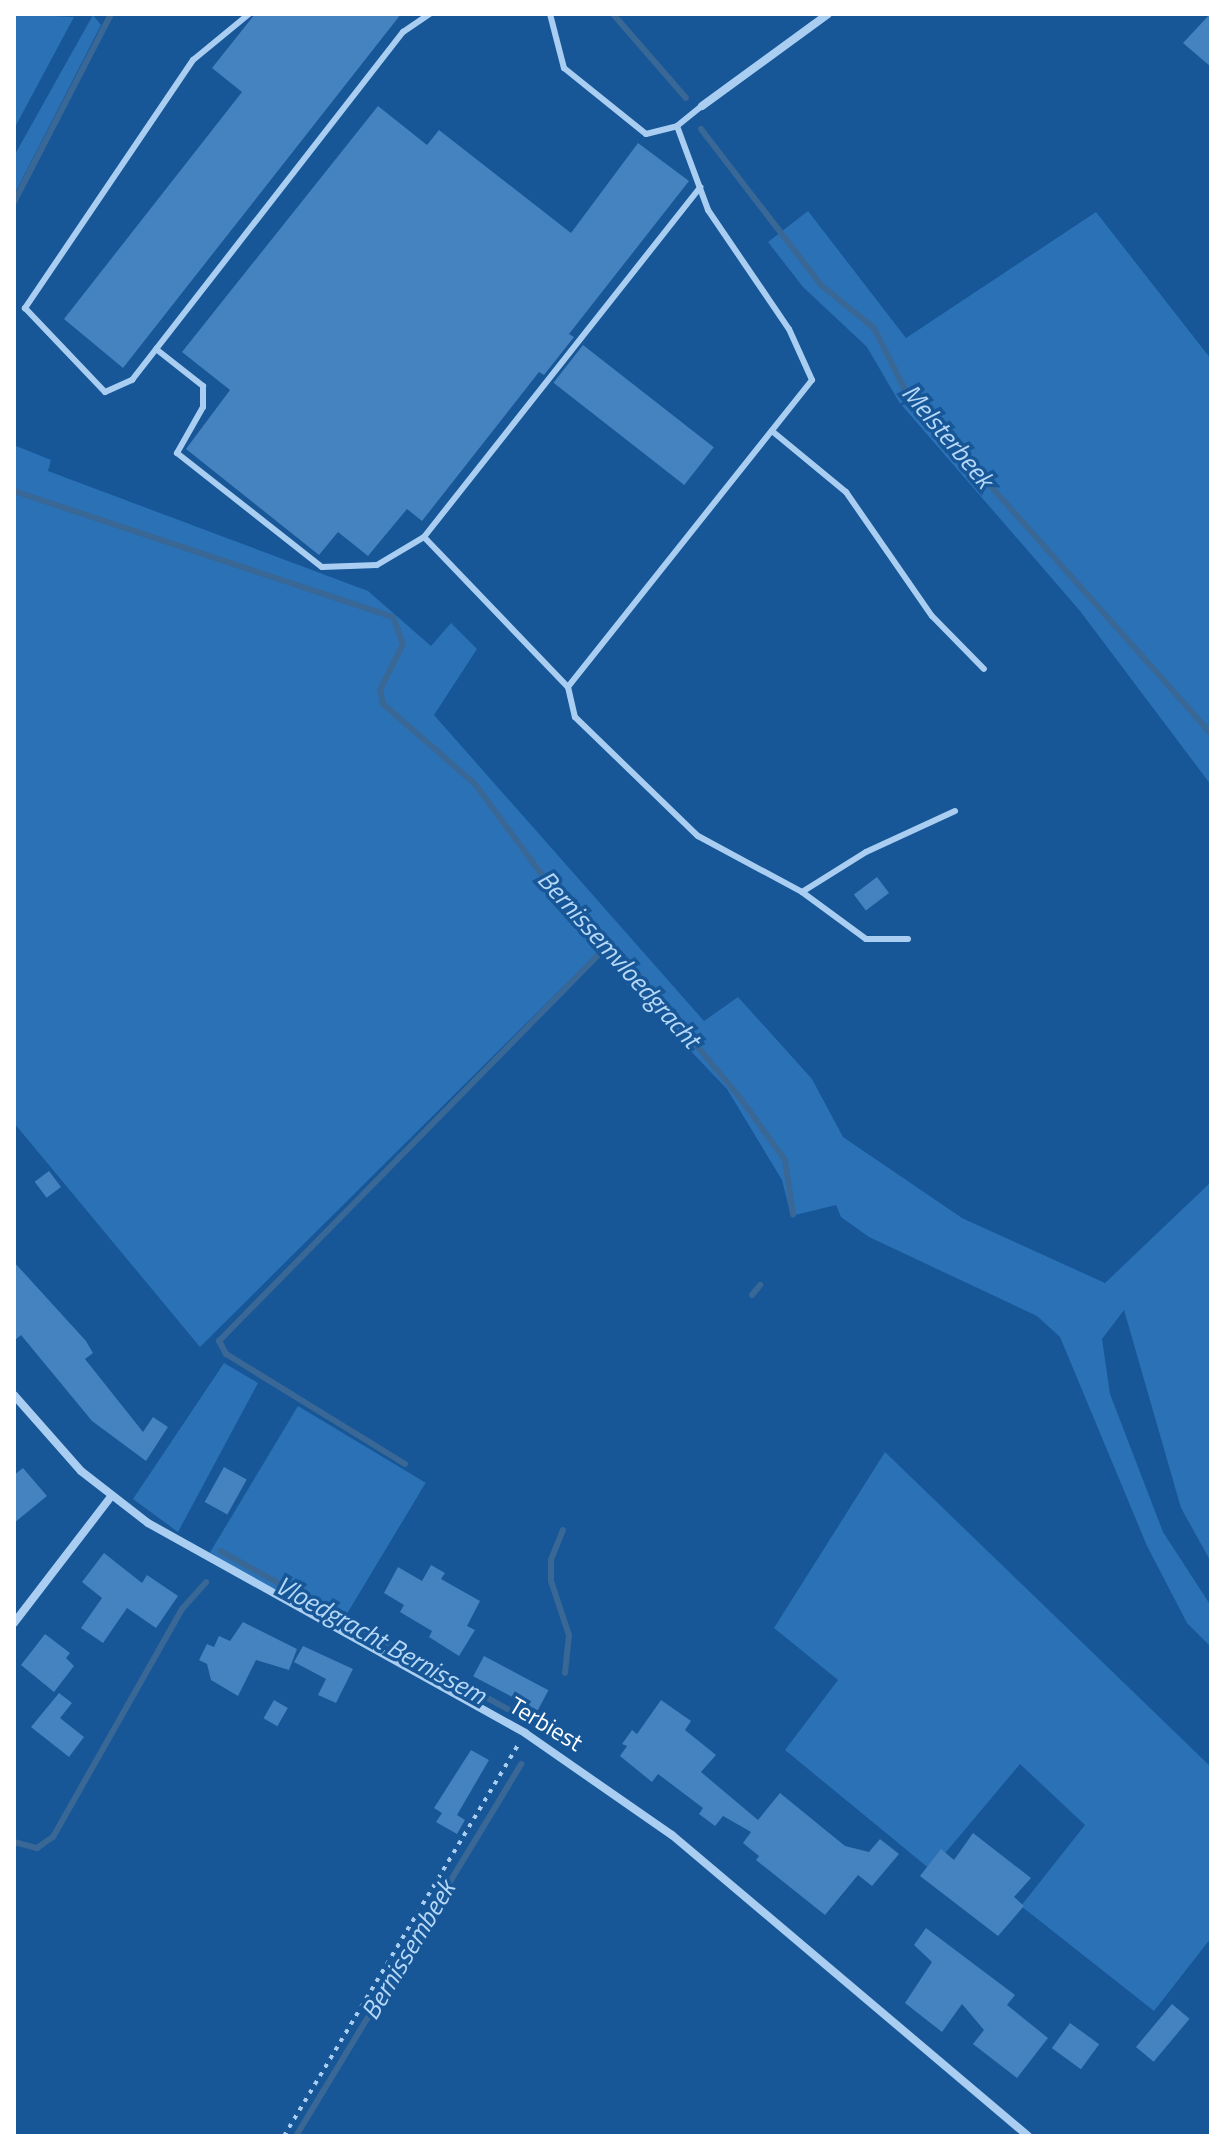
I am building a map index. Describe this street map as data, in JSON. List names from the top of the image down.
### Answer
{
  "streets": {
    "street": ["Terbiest"]
  },
  "water": [
    "Melsterbeek",
    "Bernissemvloedgracht",
    "Vloedgracht Bernissem",
    "Bernissembeek"
  ]
}
